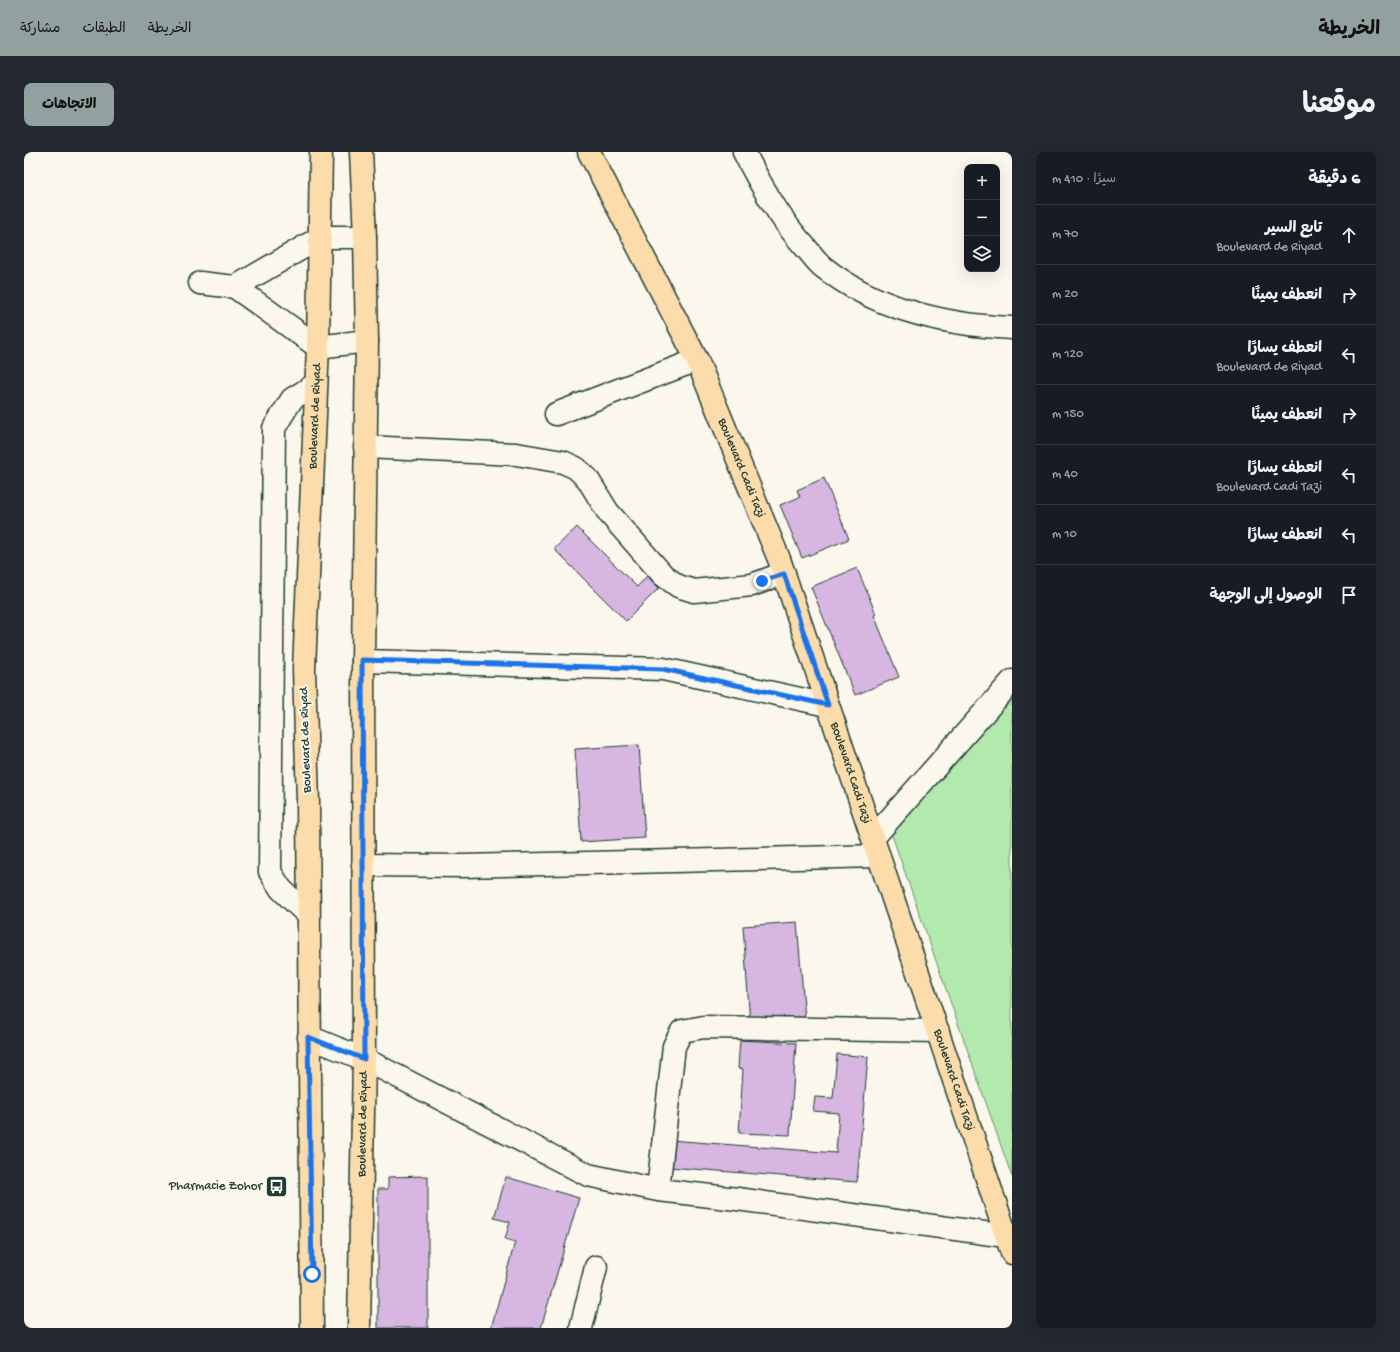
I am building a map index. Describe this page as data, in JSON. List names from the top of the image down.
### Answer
{
  "streets": {
    "main road": ["Boulevard de Riyad", "Boulevard Cadi Tazi"]
  },
  "places": {
    "bus stop": ["Pharmacie Zohor"]
  },
  "page": {
    "header": "الخريطة",
    "nav": ["الخريطة", "الطبقات", "مشاركة"],
    "title": "موقعنا",
    "buttons": "الاتجاهات",
    "heading": ["6 دقيقة", "سيرًا · 410 m"],
    "map_buttons": ["+", "−"],
    "list": [
      ["تابع السير", "Boulevard de Riyad", "70 m"],
      ["انعطف يمينًا", "20 m"],
      ["انعطف يسارًا", "Boulevard de Riyad", "120 m"],
      ["انعطف يمينًا", "150 m"],
      ["انعطف يسارًا", "Boulevard Cadi Tazi", "40 m"],
      ["انعطف يسارًا", "10 m"],
      "الوصول إلى الوجهة"
    ]
  }
}
